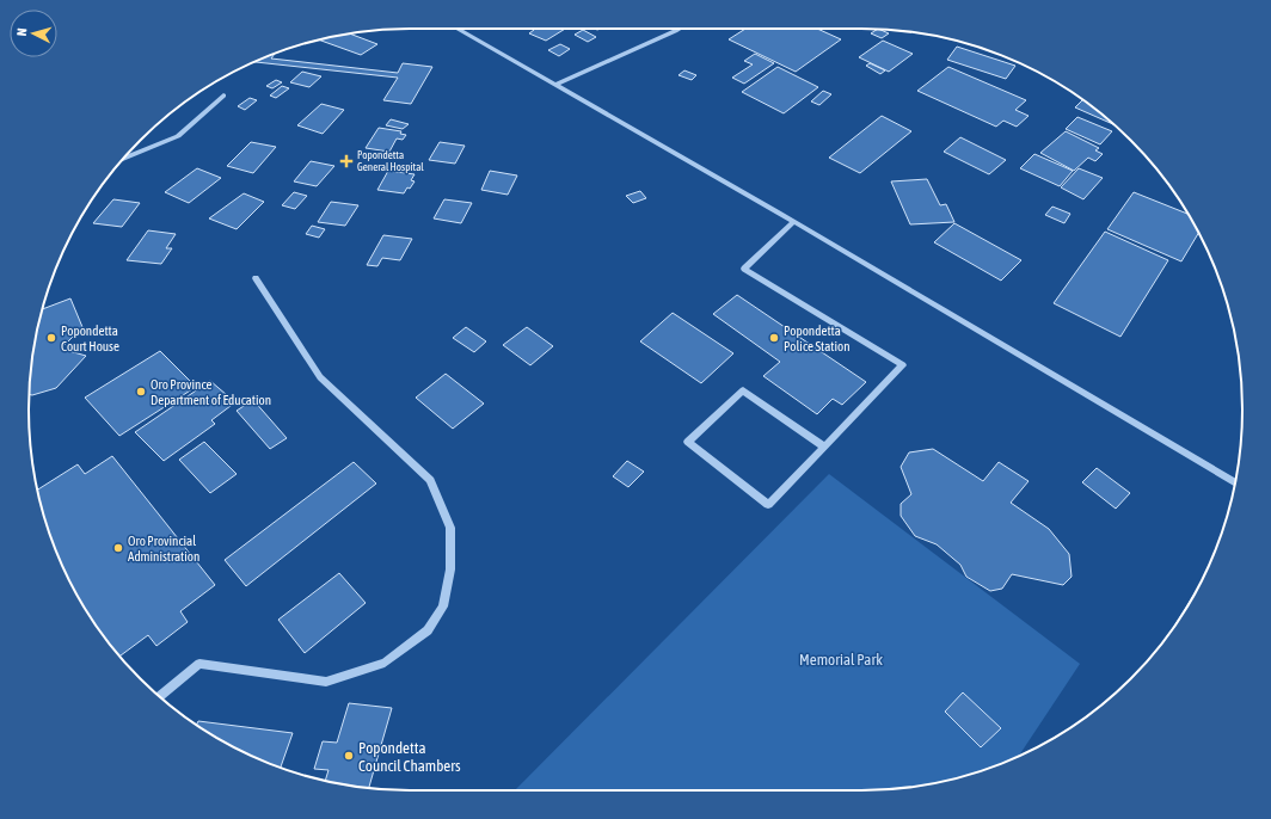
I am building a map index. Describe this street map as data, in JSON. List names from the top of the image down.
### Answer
{
  "parks": ["Memorial Park"],
  "places": {
    "health": ["Popondetta General Hospital"],
    "other": [
      "Popondetta Court House",
      "Popondetta Police Station",
      "Oro Province Department of Education",
      "Oro Provincial Administration",
      "Popondetta Council Chambers"
    ]
  },
  "north": "left"
}
